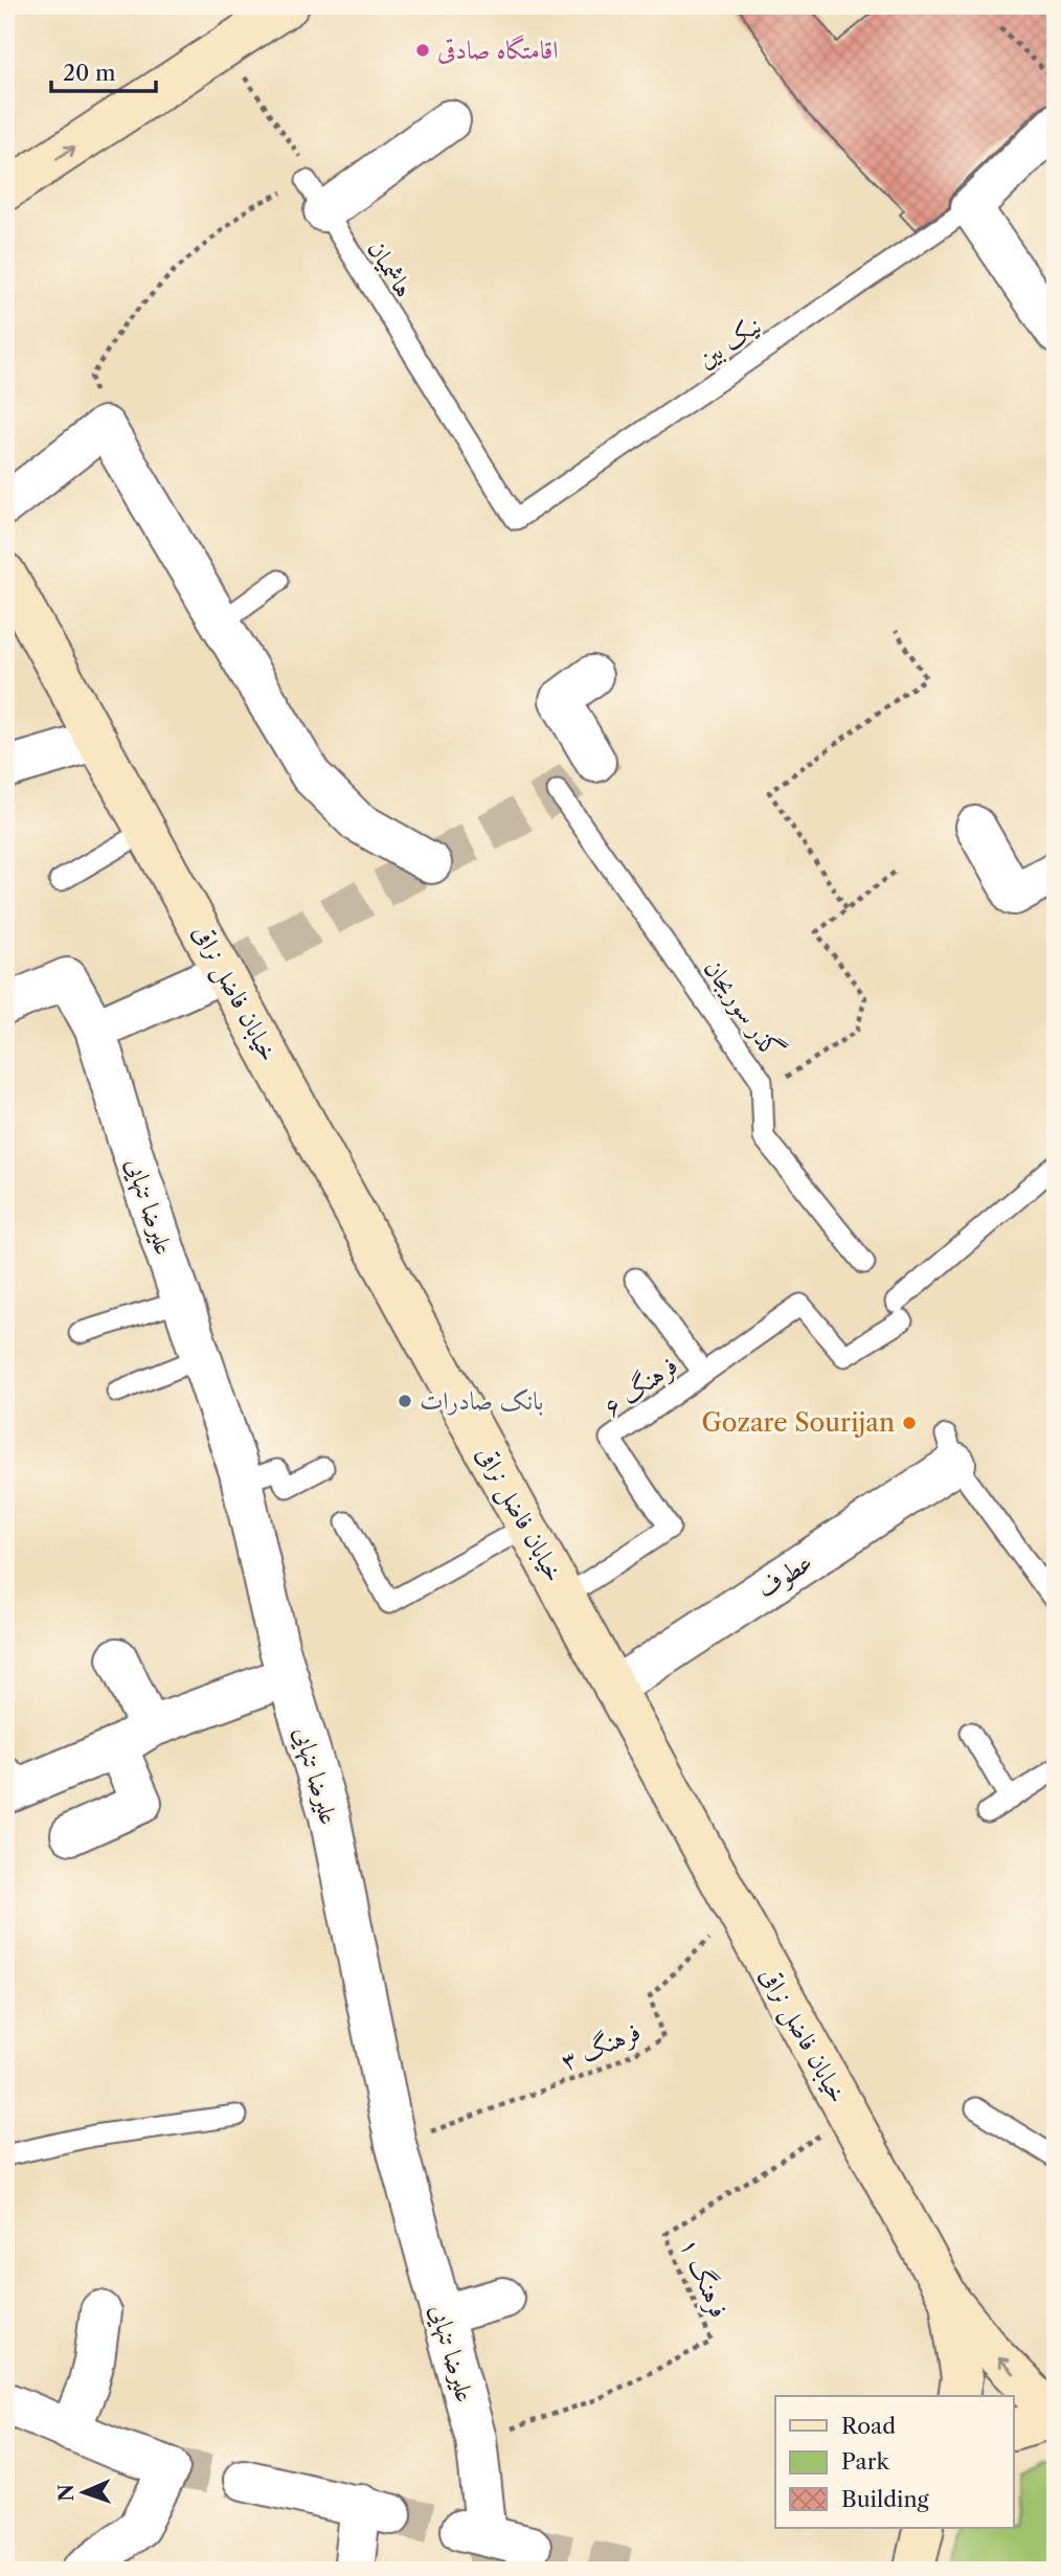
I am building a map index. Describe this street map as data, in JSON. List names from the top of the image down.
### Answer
{
  "streets": {
    "main road": ["خیابان فاضل نراقی"],
    "street": ["علیرضا تنهایی", "عطوف"],
    "lane": [
      "هاشمیان",
      "نیک بین",
      "گذر سوریجان",
      "فرهنگ ۶"
    ],
    "path": ["فرهنگ ۳", "فرهنگ ۱"]
  },
  "crossings": [
    ["هاشمیان", "نیک بین"],
    ["خیابان فاضل نراقی", "فرهنگ ۶"],
    ["خیابان فاضل نراقی", "عطوف"],
    ["خیابان فاضل نراقی", "فرهنگ ۳"],
    ["خیابان فاضل نراقی", "فرهنگ ۱"],
    ["علیرضا تنهایی", "فرهنگ ۳"],
    ["علیرضا تنهایی", "فرهنگ ۱"]
  ],
  "places": ["اقامتگاه صادقی", "بانک صادرات", "Gozare Sourijan"],
  "legend": ["Road", "Park", "Building"],
  "scale_bar": "20 m",
  "north": "left"
}
